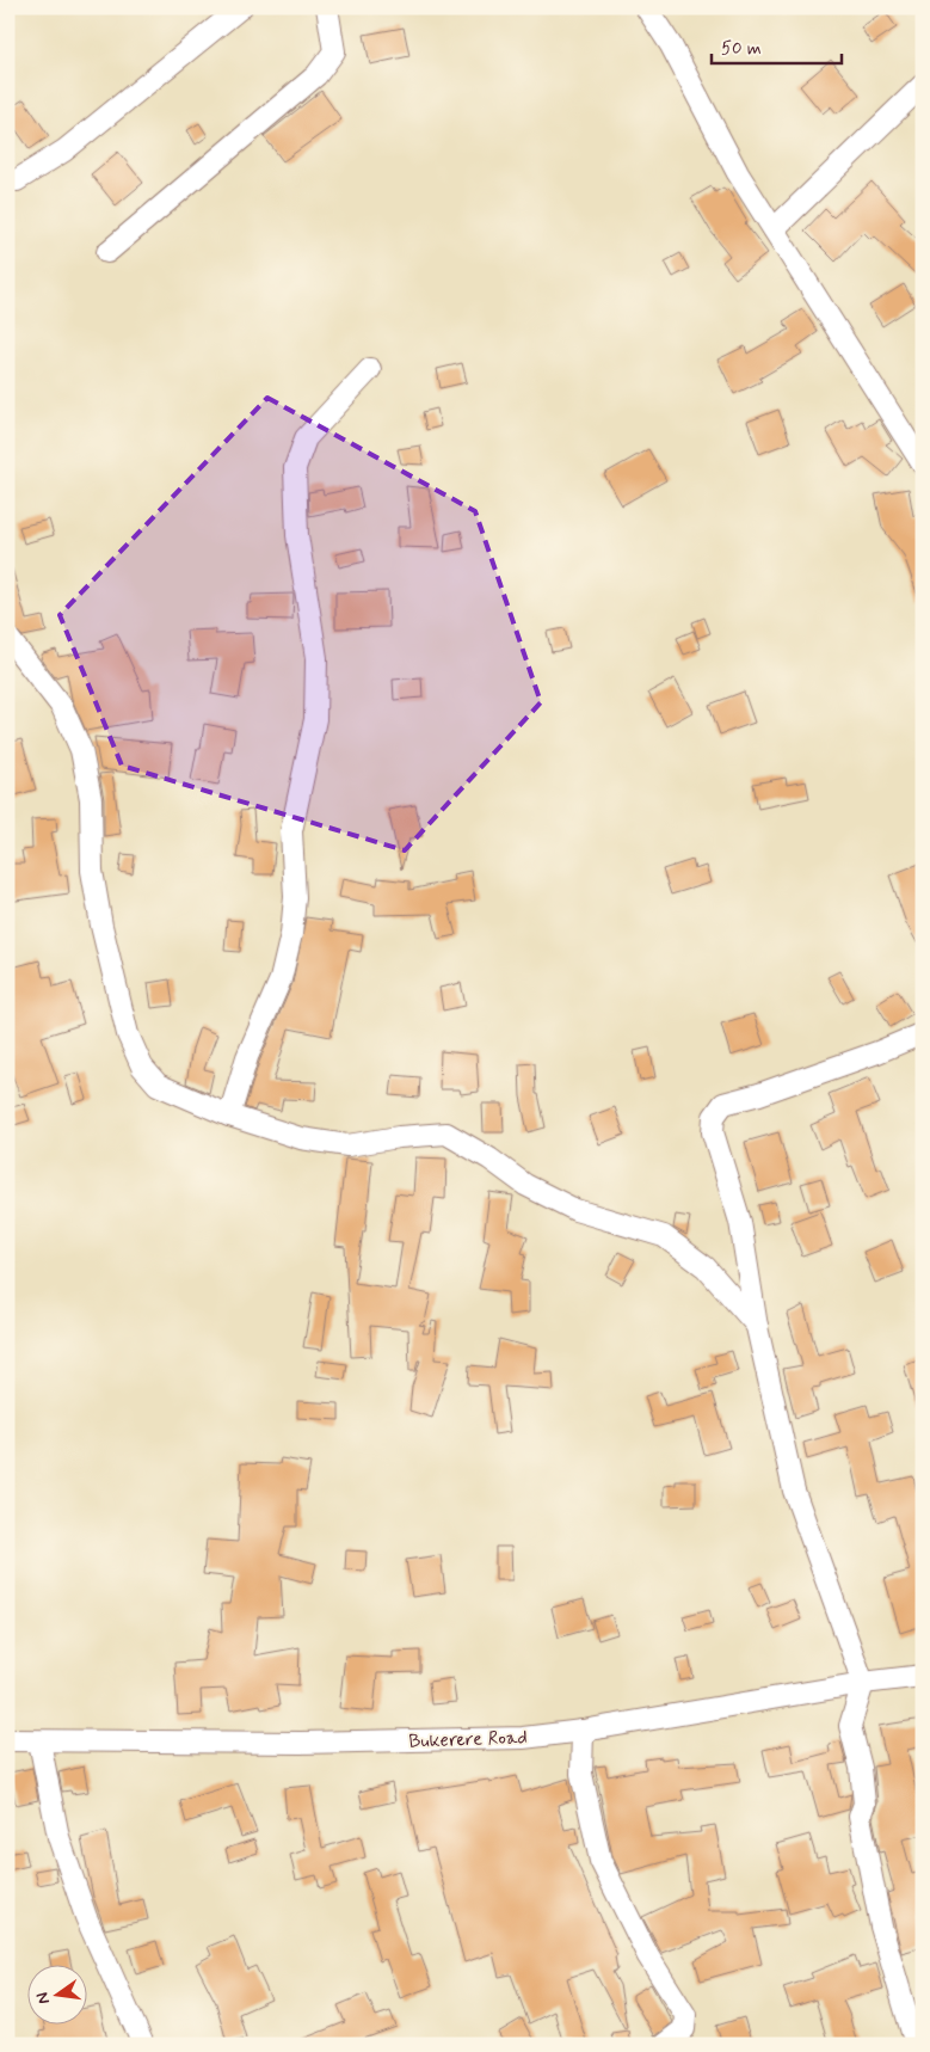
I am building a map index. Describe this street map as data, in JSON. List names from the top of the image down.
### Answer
{
  "streets": {
    "street": ["Bukerere Road"]
  },
  "scale_bar": "50 m",
  "north": "left"
}
